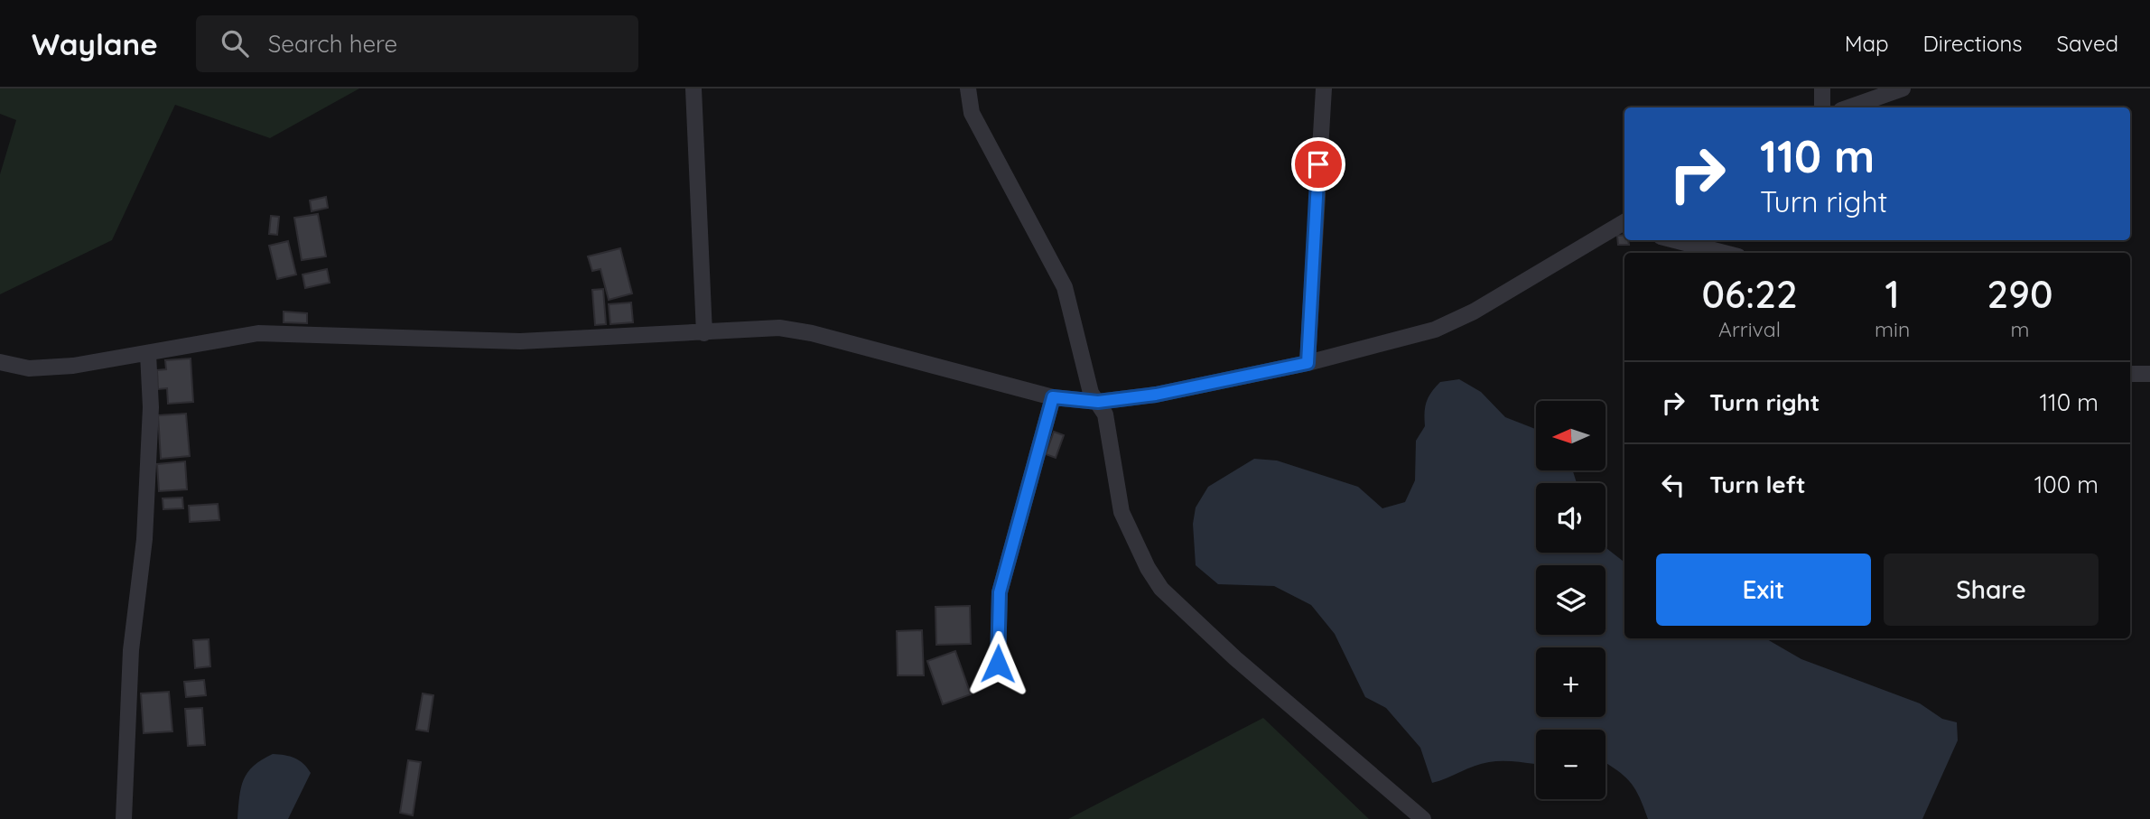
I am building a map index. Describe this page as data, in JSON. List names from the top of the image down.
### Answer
{
  "north": "left",
  "page": {
    "header": "Waylane",
    "search": "Search here",
    "nav": ["Map", "Directions", "Saved"],
    "turn": ["110 m", "Turn right"],
    "eta": [
      "06:22",
      "Arrival",
      "1",
      "min",
      "290",
      "m"
    ],
    "list": [
      {
        "name": "Turn right",
        "value": "110 m"
      },
      {
        "name": "Turn left",
        "value": "100 m"
      }
    ],
    "map_buttons": ["+", "−"],
    "buttons": ["Exit", "Share"]
  }
}
